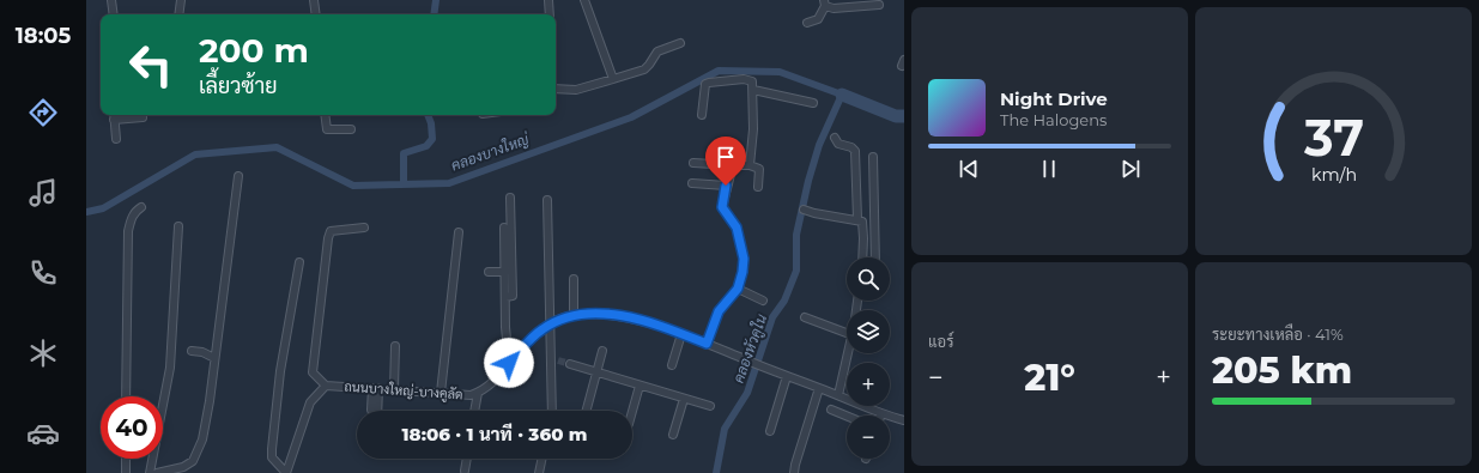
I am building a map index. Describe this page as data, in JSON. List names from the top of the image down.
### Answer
{
  "streets": {
    "street": ["ถนนบางใหญ่-บางคูลัด"]
  },
  "water": ["คลองบางใหญ่", "คลองหัวคูใน"],
  "page": {
    "tabs": "18:05",
    "turn": ["200 m", "เลี้ยวซ้าย"],
    "song": ["Night Drive", "The Halogens"],
    "map_buttons": ["+", "−"],
    "tile": [
      "แอร์",
      ["ระยะทางเหลือ · 41%", "205 km"]
    ],
    "heat": ["−", "21°", "+"],
    "limit": "40",
    "trip": "18:06 · 1 นาที · 360 m",
    "gauge": ["37", "km/h"]
  }
}
